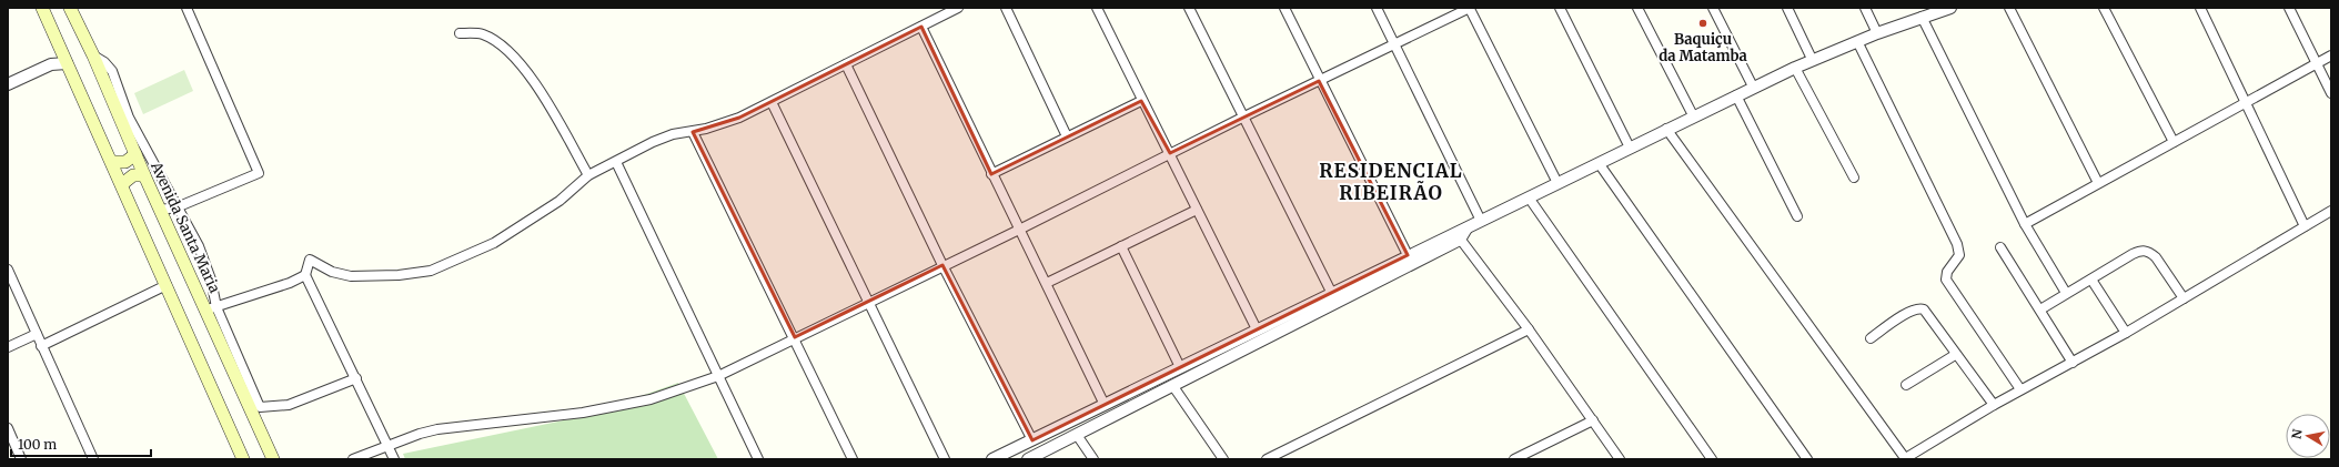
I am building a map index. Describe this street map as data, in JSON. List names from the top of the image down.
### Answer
{
  "streets": {
    "main road": ["Avenida Santa Maria"]
  },
  "districts": ["RESIDENCIAL RIBEIRÃO"],
  "places": ["Baquiçu da Matamba"],
  "scale_bar": "100 m",
  "north": "left"
}
